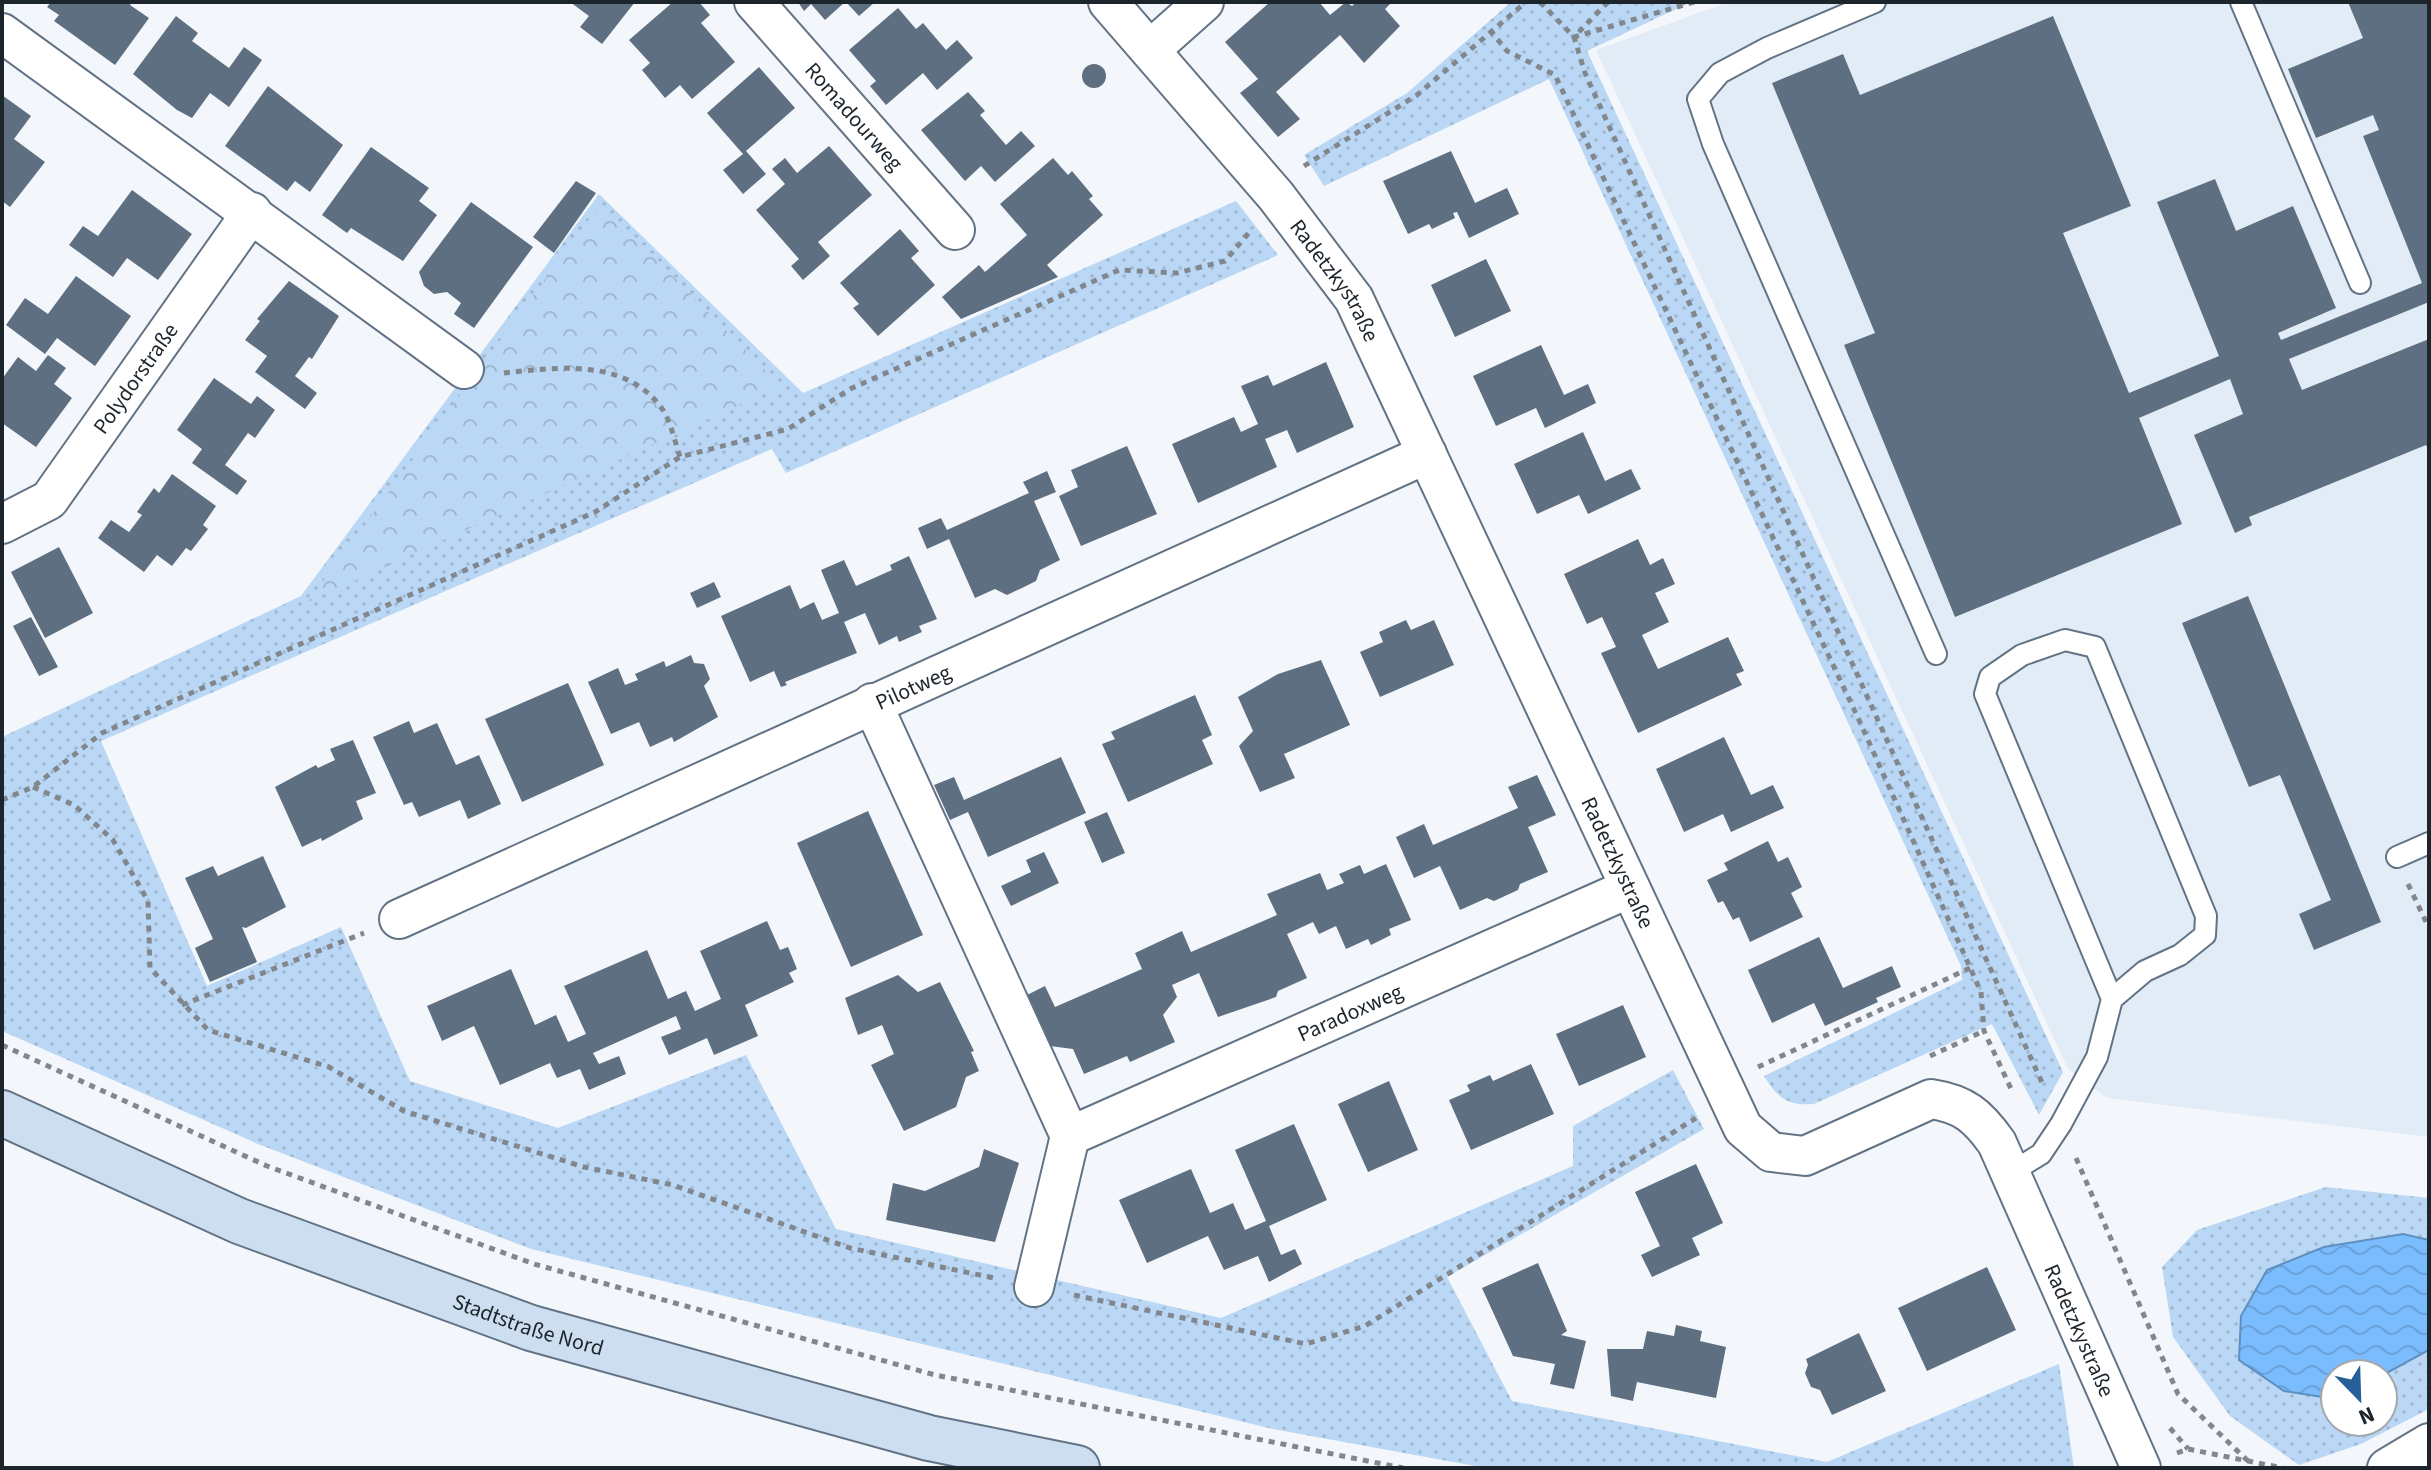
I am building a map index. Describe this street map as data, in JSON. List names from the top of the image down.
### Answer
{
  "streets": {
    "main road": ["Stadtstraße Nord"],
    "street": [
      "Romadourweg",
      "Radetzkystraße",
      "Polydorstraße",
      "Pilotweg",
      "Paradoxweg"
    ]
  },
  "crossings": [
    ["Radetzkystraße", "Pilotweg"],
    ["Radetzkystraße", "Paradoxweg"]
  ],
  "north": "bottom right"
}
